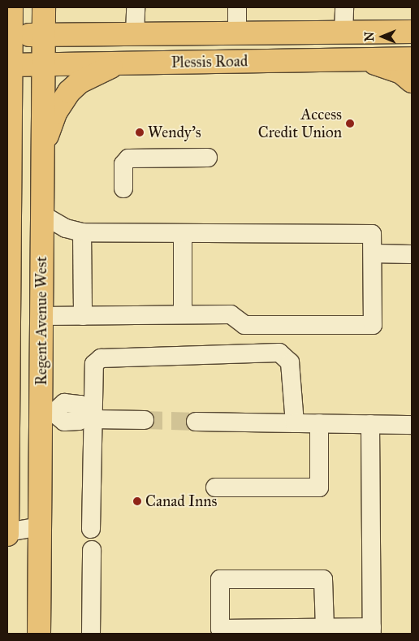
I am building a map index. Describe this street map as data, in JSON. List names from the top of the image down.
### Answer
{
  "streets": {
    "main road": ["Plessis Road", "Regent Avenue West"]
  },
  "crossings": [
    ["Plessis Road", "Regent Avenue West"]
  ],
  "places": ["Access Credit Union", "Wendy's", "Canad Inns"],
  "north": "left"
}
